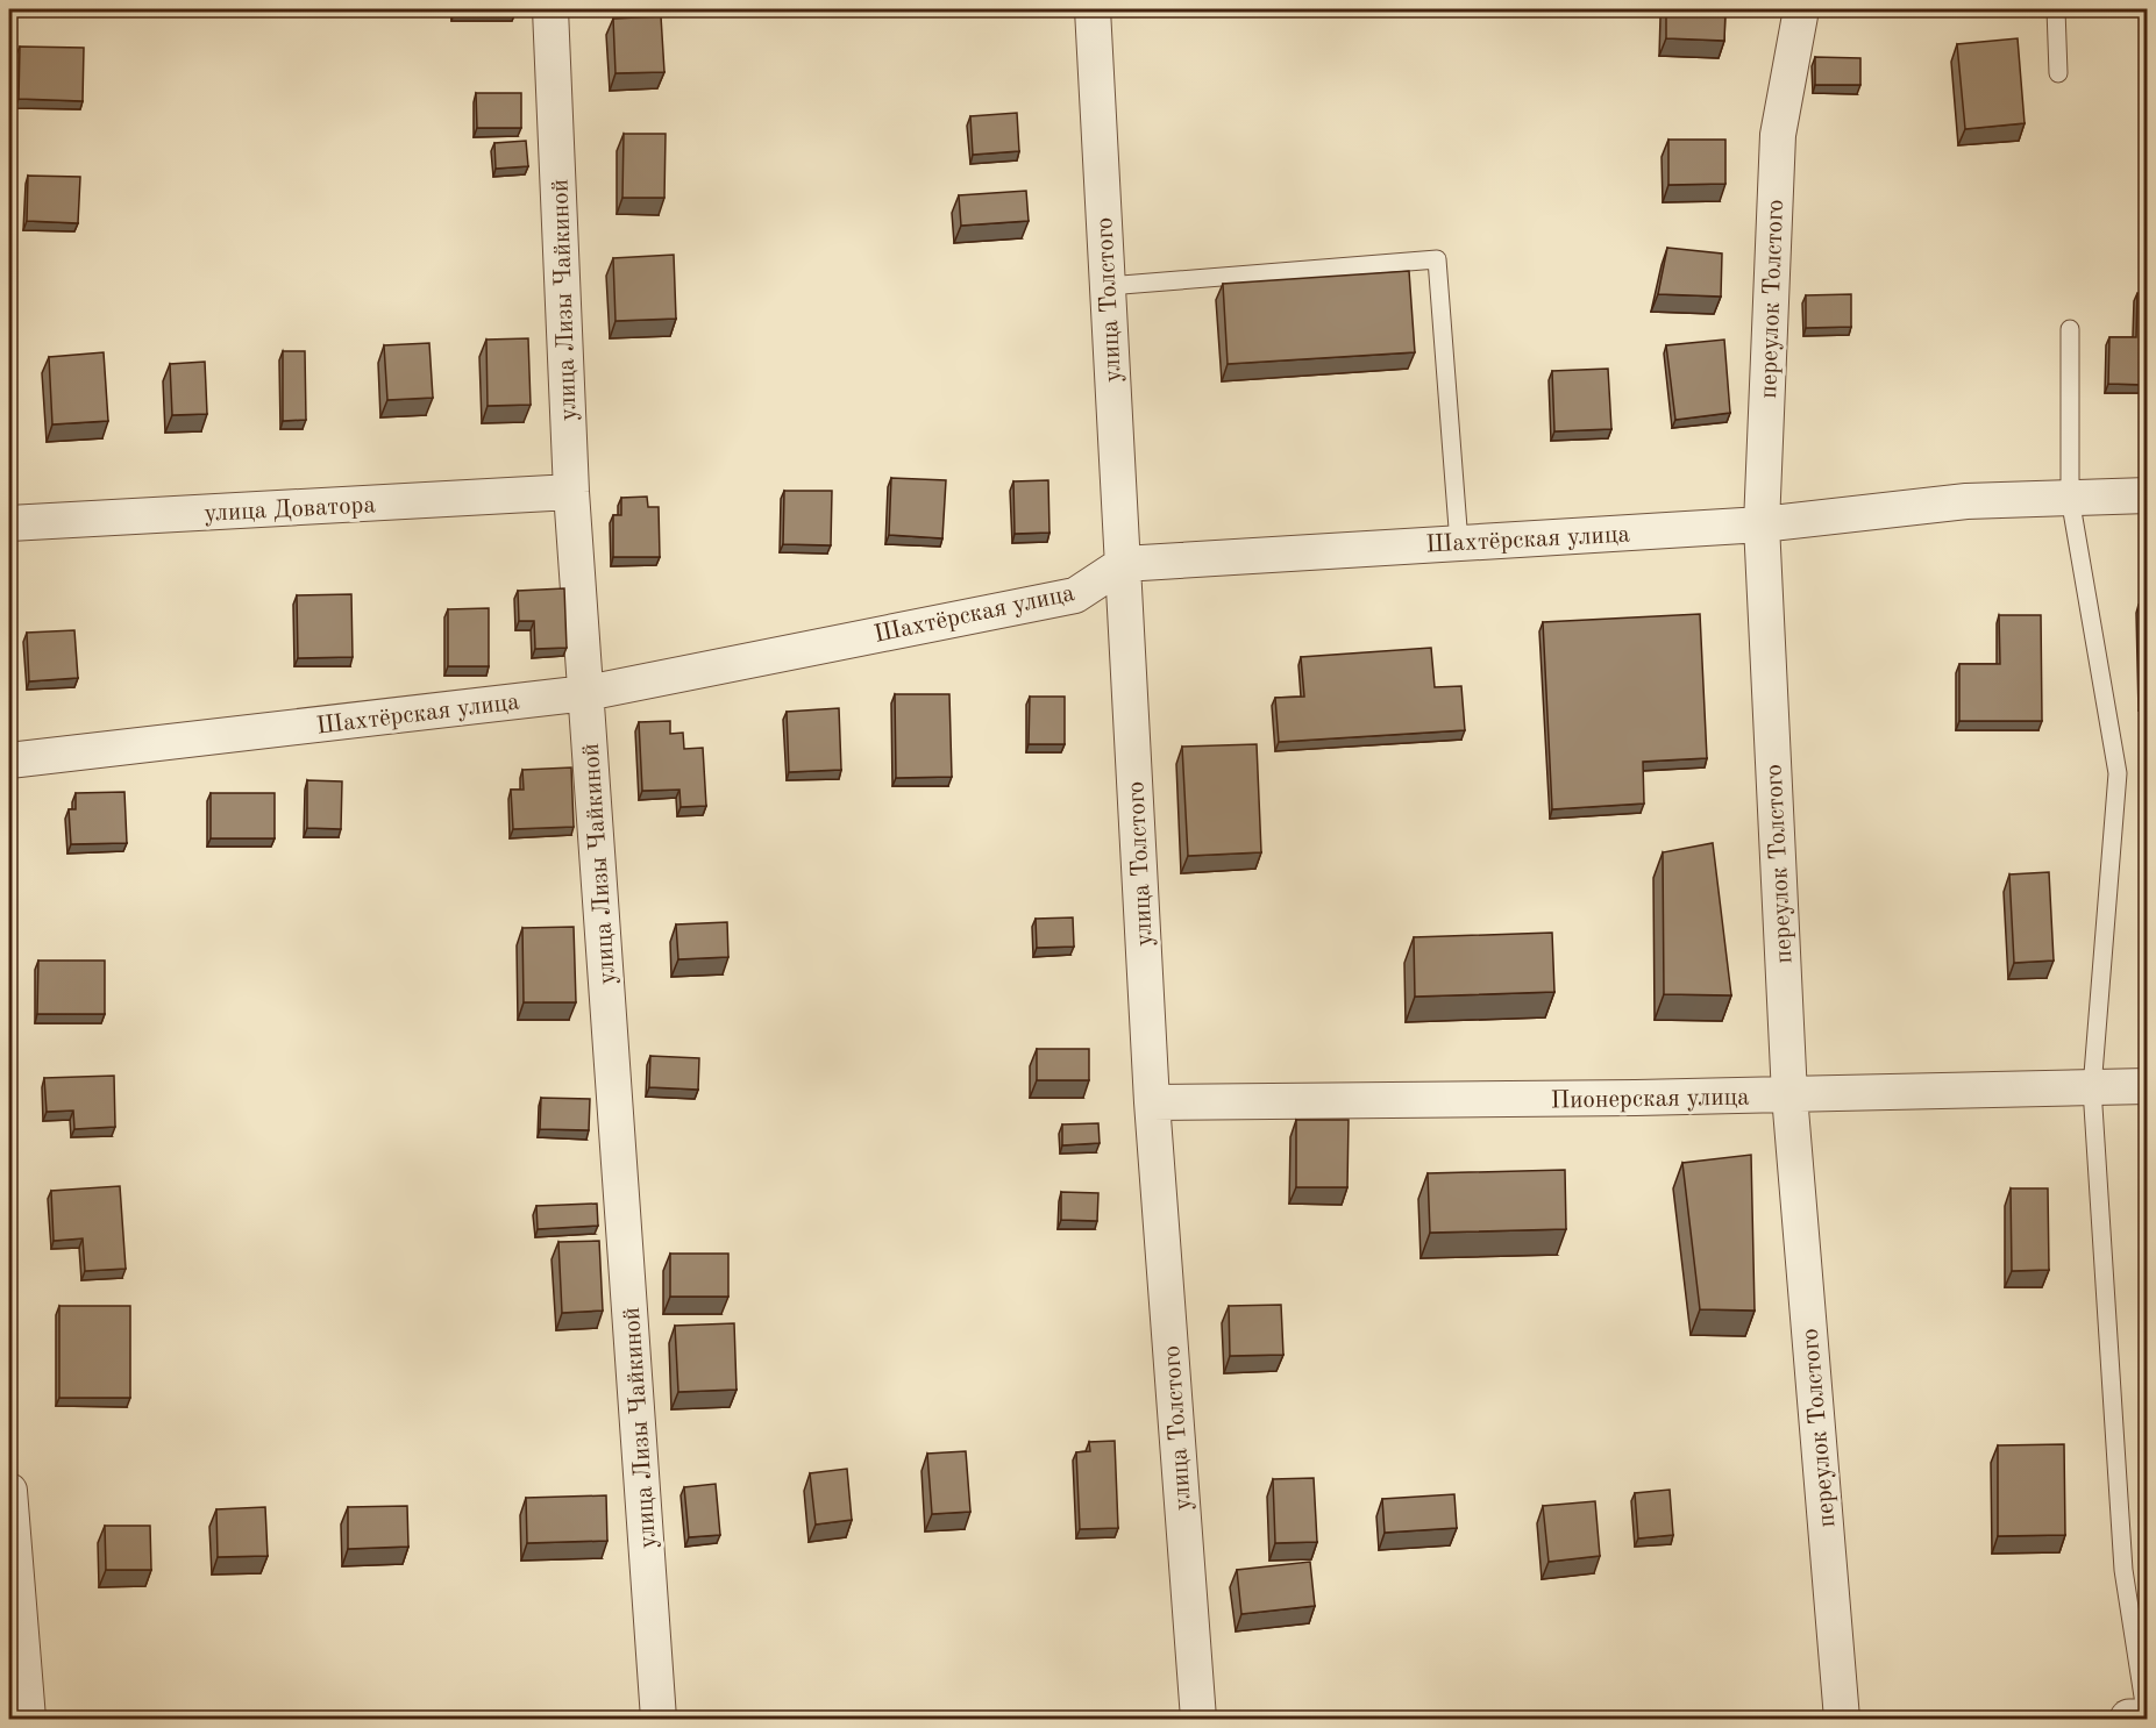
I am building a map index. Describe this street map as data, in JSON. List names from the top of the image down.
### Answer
{
  "streets": {
    "street": [
      "переулок Толстого",
      "улица Лизы Чайкиной",
      "улица Толстого",
      "улица Доватора",
      "Шахтёрская улица",
      "Пионерская улица"
    ]
  },
  "crossings": [
    ["переулок Толстого", "Шахтёрская улица"],
    ["переулок Толстого", "Пионерская улица"],
    ["улица Лизы Чайкиной", "улица Доватора"],
    ["улица Лизы Чайкиной", "Шахтёрская улица"],
    ["улица Толстого", "Шахтёрская улица"],
    ["улица Толстого", "Пионерская улица"]
  ]
}
